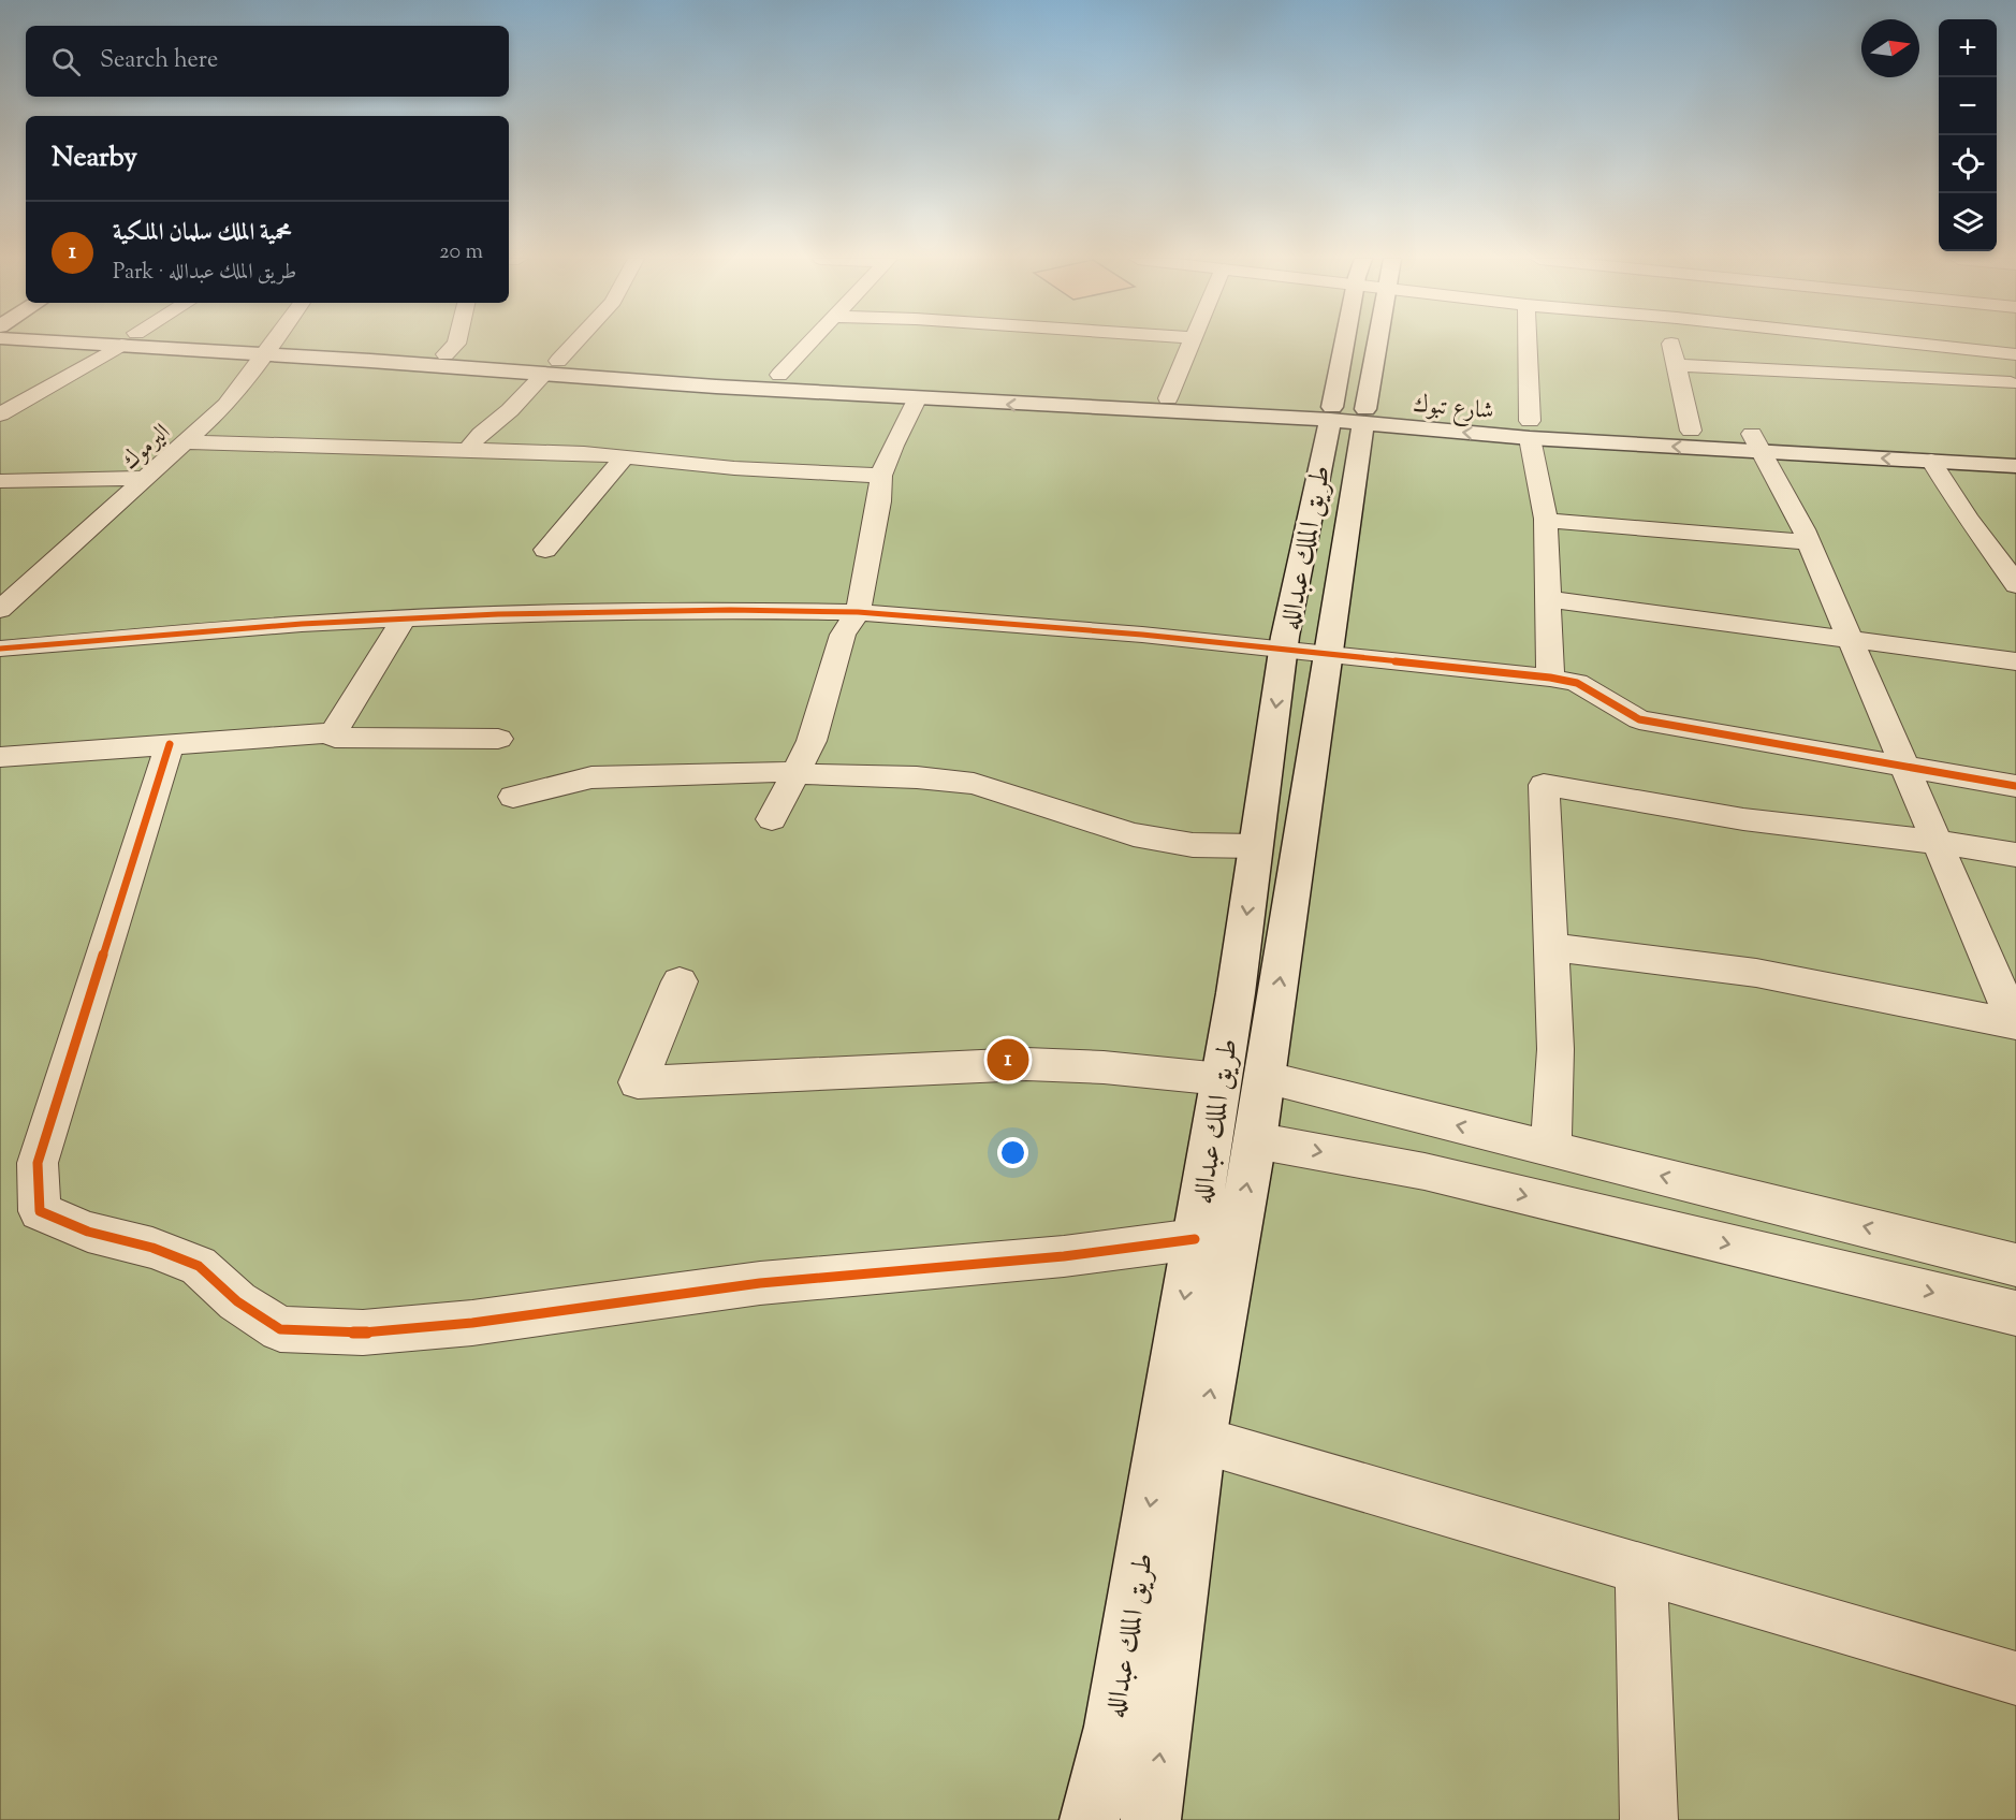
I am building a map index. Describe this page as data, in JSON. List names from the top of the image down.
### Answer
{
  "streets": {
    "main road": ["شارع تبوك", "طريق الملك عبدالله"],
    "street": ["اليرموك"]
  },
  "crossings": [
    ["شارع تبوك", "اليرموك"],
    ["شارع تبوك", "طريق الملك عبدالله"]
  ],
  "north": "right",
  "page": {
    "map_buttons": ["+", "−"],
    "search": "Search here",
    "heading": "Nearby",
    "list": [
      {
        "mark": "1",
        "name": "محمية الملك سلمان الملكية",
        "note": "Park · طريق الملك عبدالله",
        "value": "20 m"
      }
    ],
    "pins": "1"
  }
}
